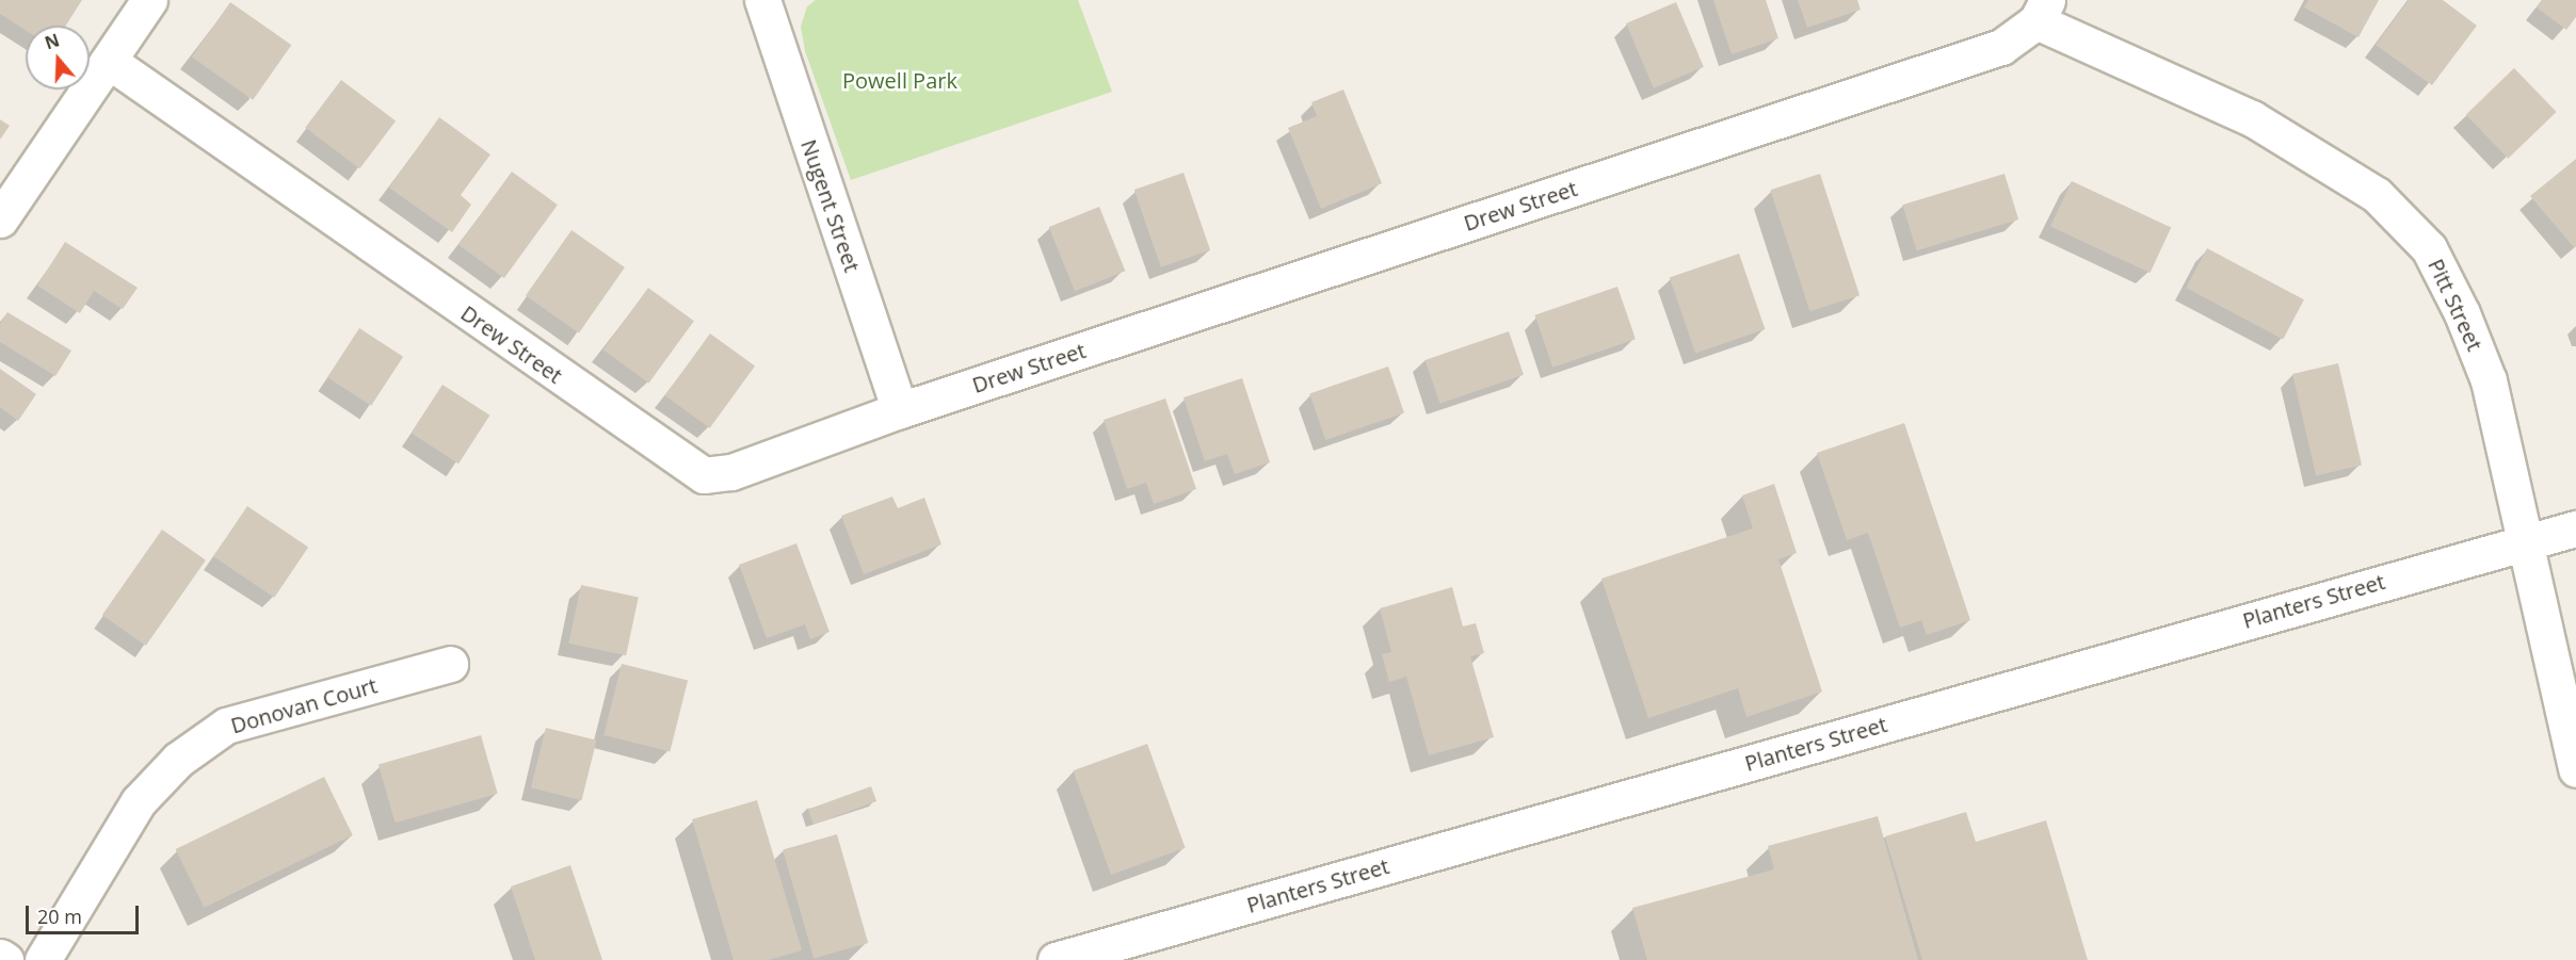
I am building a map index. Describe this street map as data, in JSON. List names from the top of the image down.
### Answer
{
  "streets": {
    "street": [
      "Nugent Street",
      "Drew Street",
      "Pitt Street",
      "Planters Street",
      "Donovan Court"
    ]
  },
  "crossings": [
    ["Nugent Street", "Drew Street"],
    ["Drew Street", "Pitt Street"],
    ["Pitt Street", "Planters Street"]
  ],
  "parks": ["Powell Park"],
  "scale_bar": "20 m",
  "north": "top"
}
